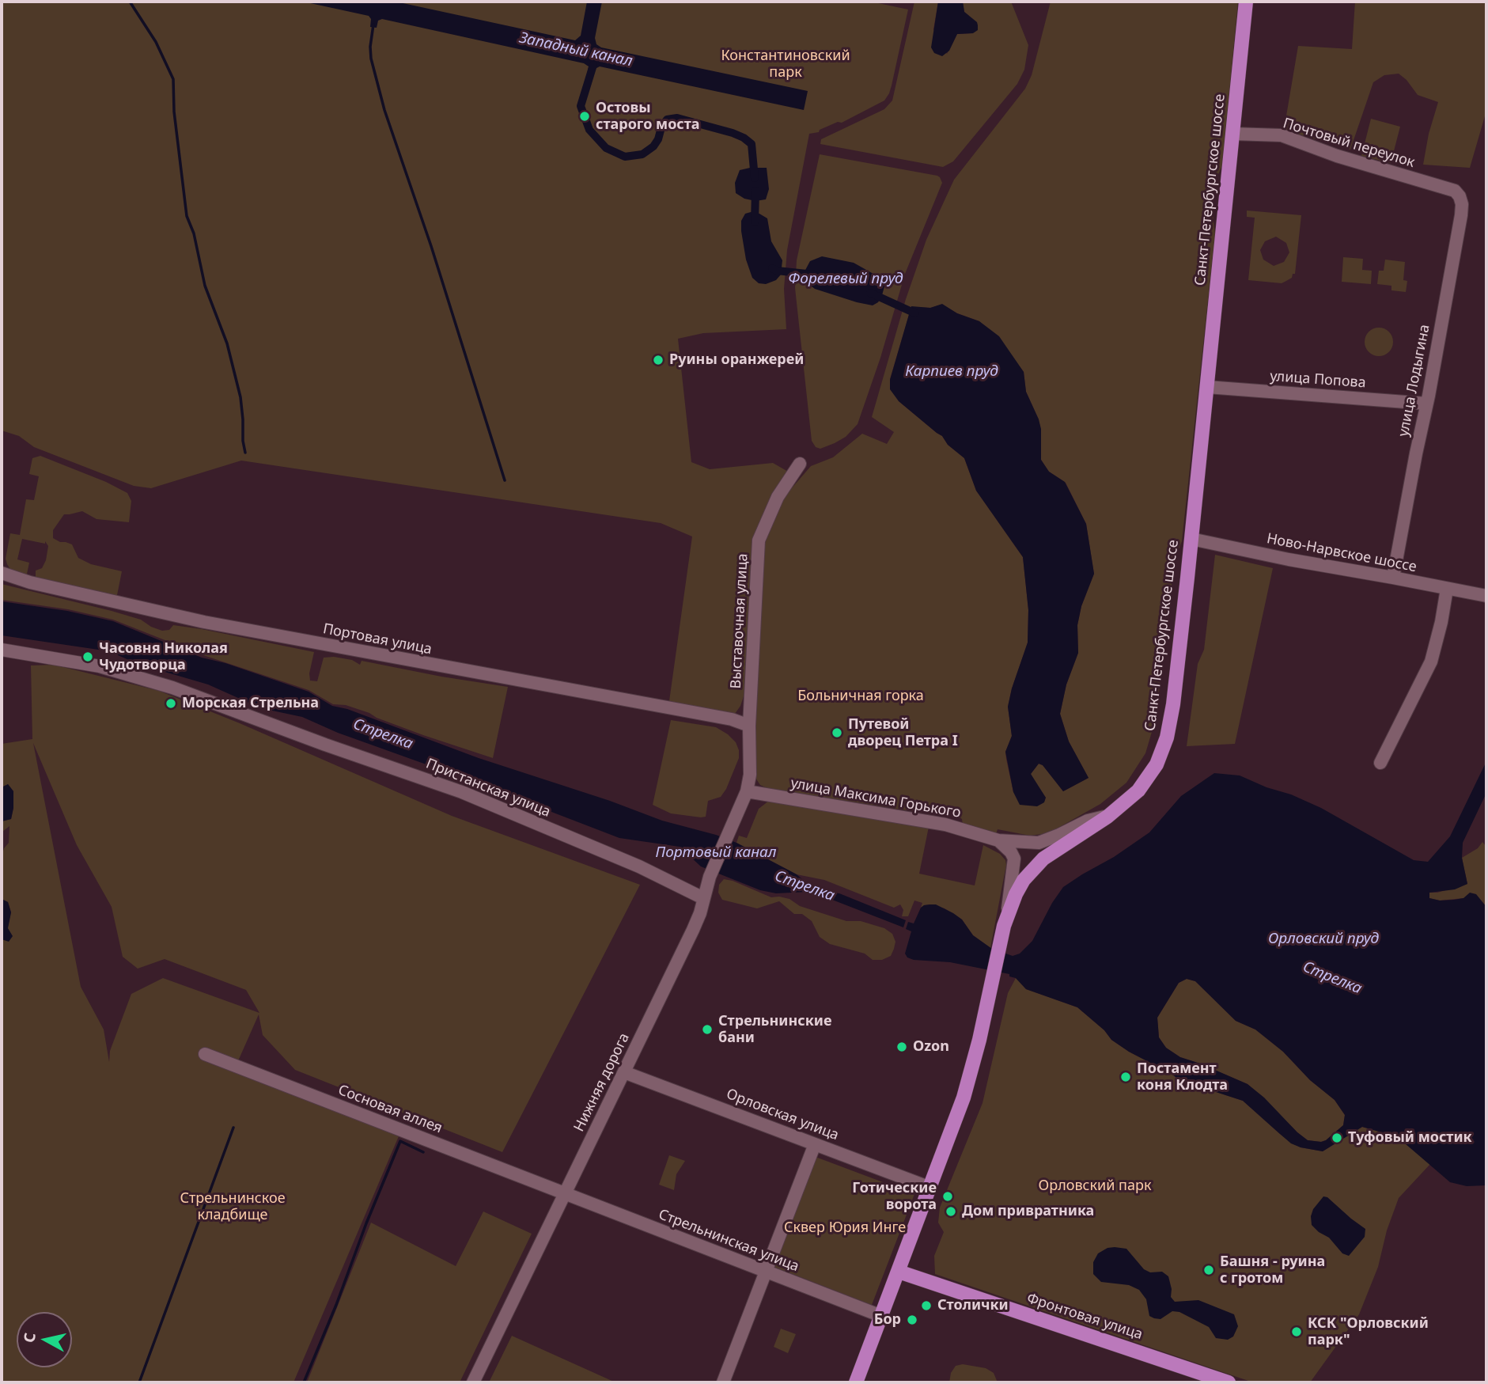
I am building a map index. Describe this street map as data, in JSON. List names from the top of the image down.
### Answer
{
  "streets": {
    "main road": ["Санкт-Петербургское шоссе", "Фронтовая улица"],
    "street": [
      "Почтовый переулок",
      "улица Попова",
      "улица Лодыгина",
      "Ново-Нарвское шоссе",
      "Выставочная улица",
      "Портовая улица",
      "Пристанская улица",
      "улица Максима Горького",
      "Нижняя дорога",
      "Сосновая аллея",
      "Орловская улица",
      "Стрельнинская улица"
    ]
  },
  "crossings": [
    ["Почтовый переулок", "Санкт-Петербургское шоссе"],
    ["Почтовый переулок", "улица Лодыгина"],
    ["Санкт-Петербургское шоссе", "улица Попова"],
    ["Санкт-Петербургское шоссе", "Ново-Нарвское шоссе"],
    ["Санкт-Петербургское шоссе", "улица Максима Горького"],
    ["Санкт-Петербургское шоссе", "Орловская улица"],
    ["Санкт-Петербургское шоссе", "Стрельнинская улица"],
    ["Санкт-Петербургское шоссе", "Фронтовая улица"],
    ["улица Попова", "улица Лодыгина"],
    ["улица Лодыгина", "Ново-Нарвское шоссе"],
    ["Выставочная улица", "Портовая улица"],
    ["Выставочная улица", "улица Максима Горького"],
    ["Выставочная улица", "Нижняя дорога"],
    ["Пристанская улица", "Нижняя дорога"],
    ["улица Максима Горького", "Нижняя дорога"],
    ["Нижняя дорога", "Сосновая аллея"],
    ["Нижняя дорога", "Орловская улица"],
    ["Нижняя дорога", "Стрельнинская улица"],
    ["Сосновая аллея", "Стрельнинская улица"]
  ],
  "water": [
    "Западный канал",
    "Форелевый пруд",
    "Карпиев пруд",
    "Стрелка",
    "Портовый канал",
    "Орловский пруд"
  ],
  "parks": [
    "Константиновский парк",
    "Больничная горка",
    "Орловский парк",
    "Стрельнинское кладбище",
    "Сквер Юрия Инге"
  ],
  "places": [
    "Остовы старого моста",
    "Руины оранжерей",
    "Часовня Николая Чудотворца",
    "Морская Стрельна",
    "Путевой дворец Петра I",
    "Стрельнинские бани",
    "Ozon",
    "Постамент коня Клодта",
    "Туфовый мостик",
    "Готические ворота",
    "Дом привратника",
    "Башня - руина с гротом",
    "Столички",
    "Бор",
    "КСК \"Орловский парк\""
  ],
  "north": "left"
}
